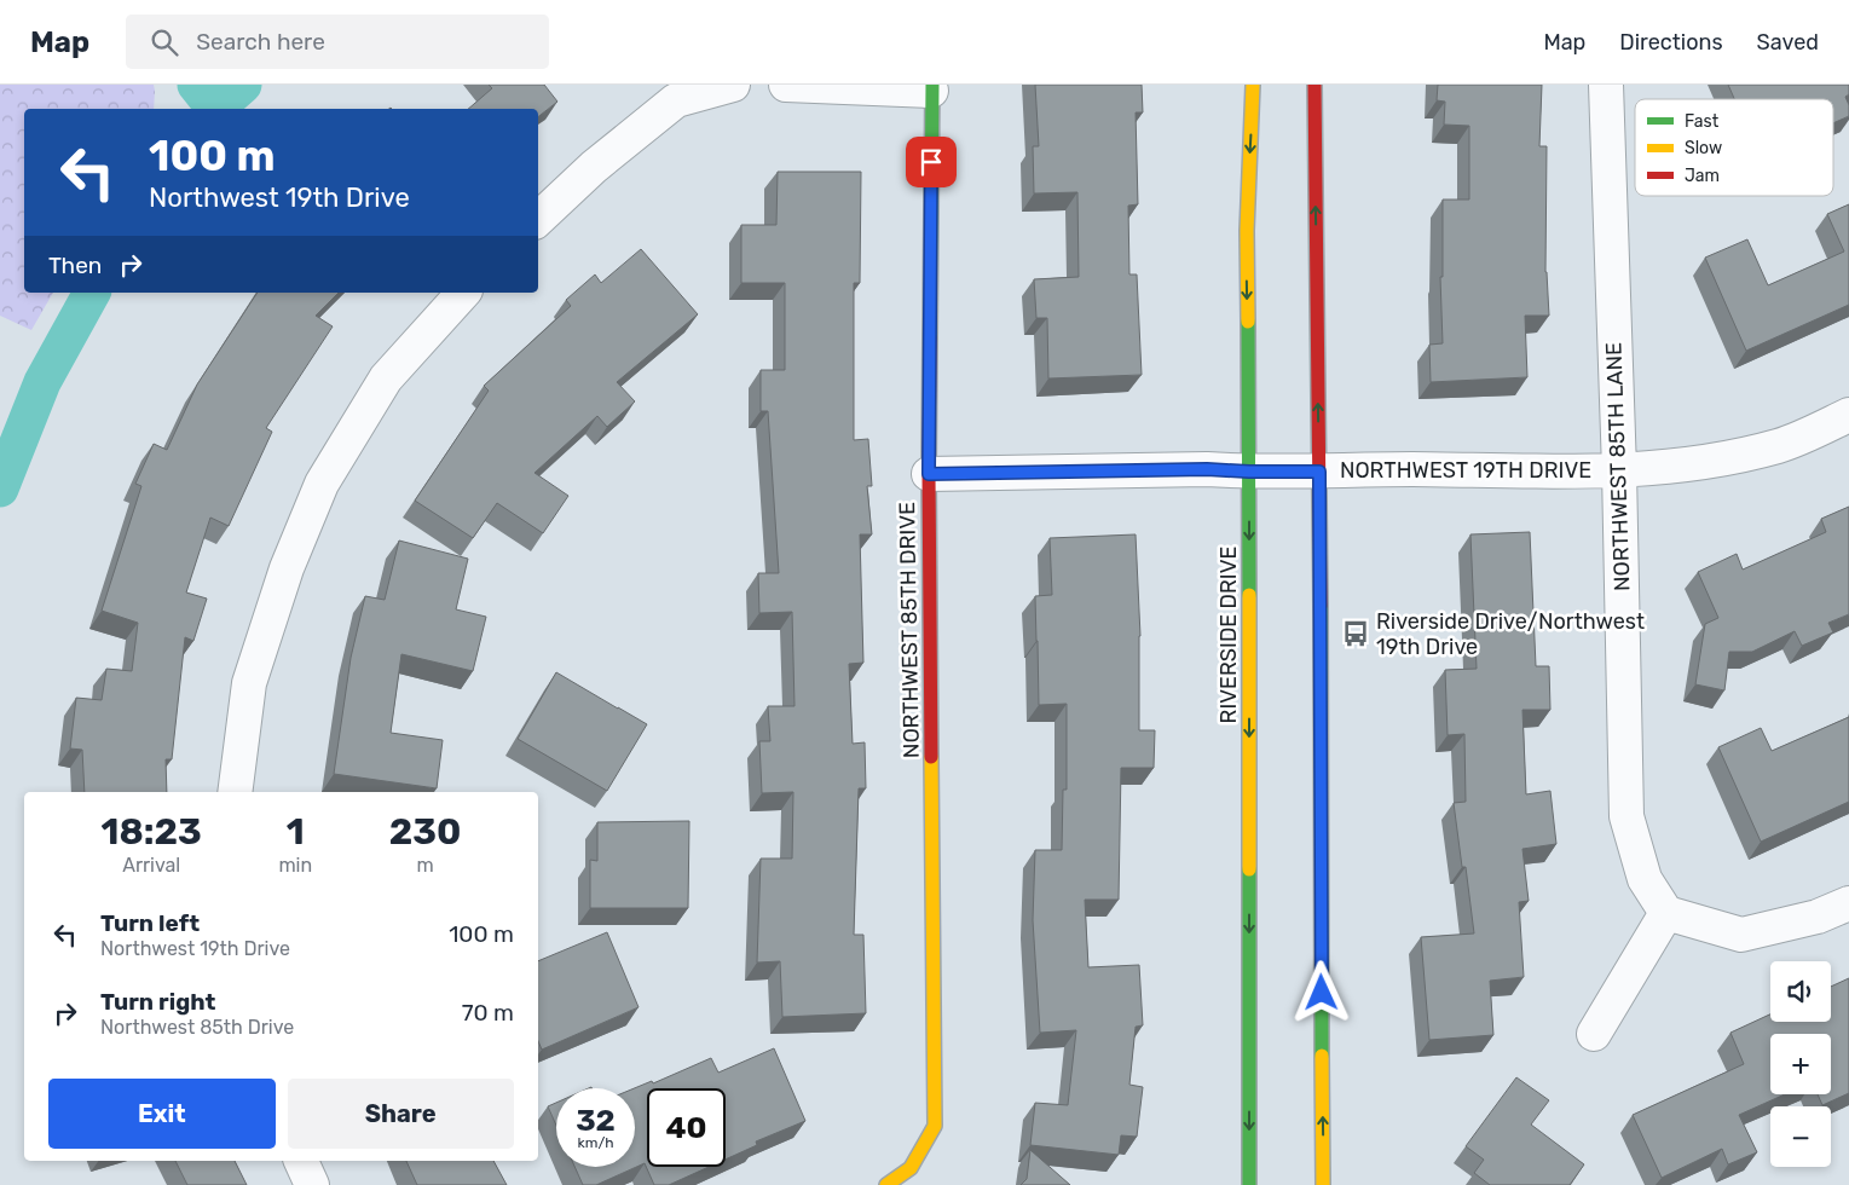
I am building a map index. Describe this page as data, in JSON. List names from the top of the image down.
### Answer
{
  "streets": {
    "street": [
      "NORTHWEST 85TH LANE",
      "NORTHWEST 19TH DRIVE",
      "NORTHWEST 85TH DRIVE",
      "RIVERSIDE DRIVE"
    ]
  },
  "crossings": [
    ["NORTHWEST 85TH LANE", "NORTHWEST 19TH DRIVE"],
    ["NORTHWEST 19TH DRIVE", "NORTHWEST 85TH DRIVE"],
    ["NORTHWEST 19TH DRIVE", "RIVERSIDE DRIVE"]
  ],
  "places": {
    "bus stop": ["Riverside Drive/Northwest 19th Drive"]
  },
  "legend": ["Fast", "Slow", "Jam"],
  "page": {
    "header": "Map",
    "search": "Search here",
    "nav": ["Map", "Directions", "Saved"],
    "turn": ["100 m", "Northwest 19th Drive"],
    "then": "Then",
    "eta": [
      "18:23",
      "Arrival",
      "1",
      "min",
      "230",
      "m"
    ],
    "list": [
      {
        "name": "Turn left",
        "note": "Northwest 19th Drive",
        "value": "100 m"
      },
      {
        "name": "Turn right",
        "note": "Northwest 85th Drive",
        "value": "70 m"
      }
    ],
    "map_buttons": ["+", "−"],
    "buttons": ["Exit", "Share"],
    "speed": "32 km/h",
    "limit": "40"
  }
}
